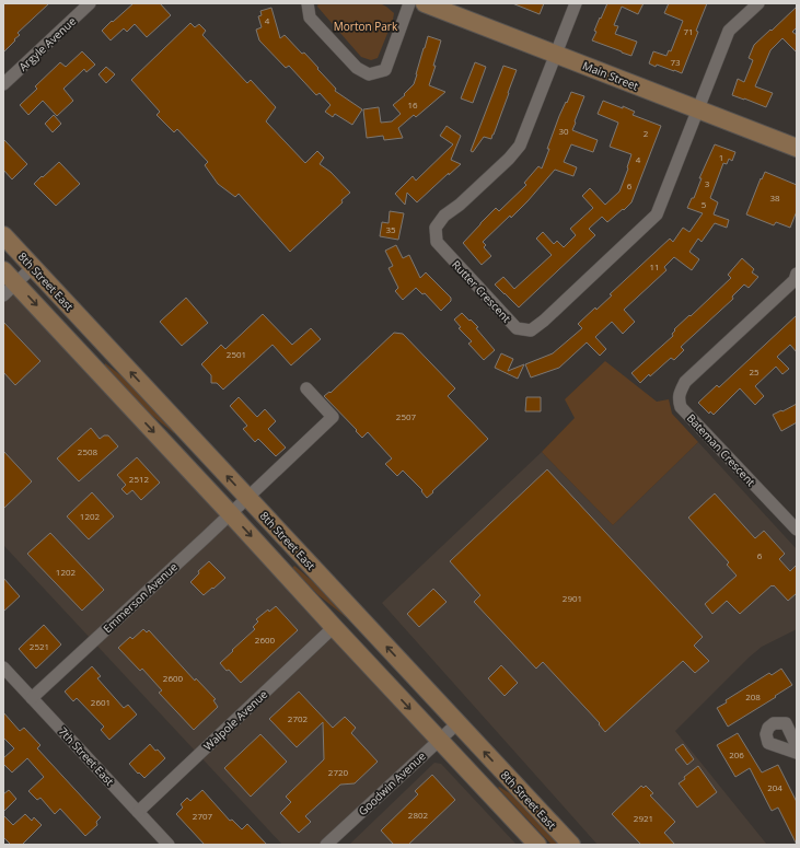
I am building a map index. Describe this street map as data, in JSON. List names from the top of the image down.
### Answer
{
  "streets": {
    "main road": ["Main Street", "8th Street East"],
    "street": [
      "Argyle Avenue",
      "Rutter Crescent",
      "Bateman Crescent",
      "Emmerson Avenue",
      "Walpole Avenue",
      "7th Street East",
      "Goodwin Avenue"
    ]
  },
  "crossings": [
    ["Main Street", "Rutter Crescent"],
    ["8th Street East", "Emmerson Avenue"],
    ["8th Street East", "Goodwin Avenue"],
    ["Emmerson Avenue", "7th Street East"],
    ["Walpole Avenue", "7th Street East"]
  ],
  "parks": ["Morton Park"],
  "house_numbers": [
    "4",
    "71",
    "73",
    "16",
    "30",
    "2",
    "1",
    "4",
    "3",
    "6",
    "38",
    "5",
    "35",
    "11",
    "2501",
    "25",
    "2507",
    "2508",
    "2512",
    "1202",
    "6",
    "1202",
    "2901",
    "2600",
    "2521",
    "2600",
    "208",
    "2601",
    "2702",
    "206",
    "2720",
    "204",
    "2802",
    "2707",
    "2921"
  ]
}
